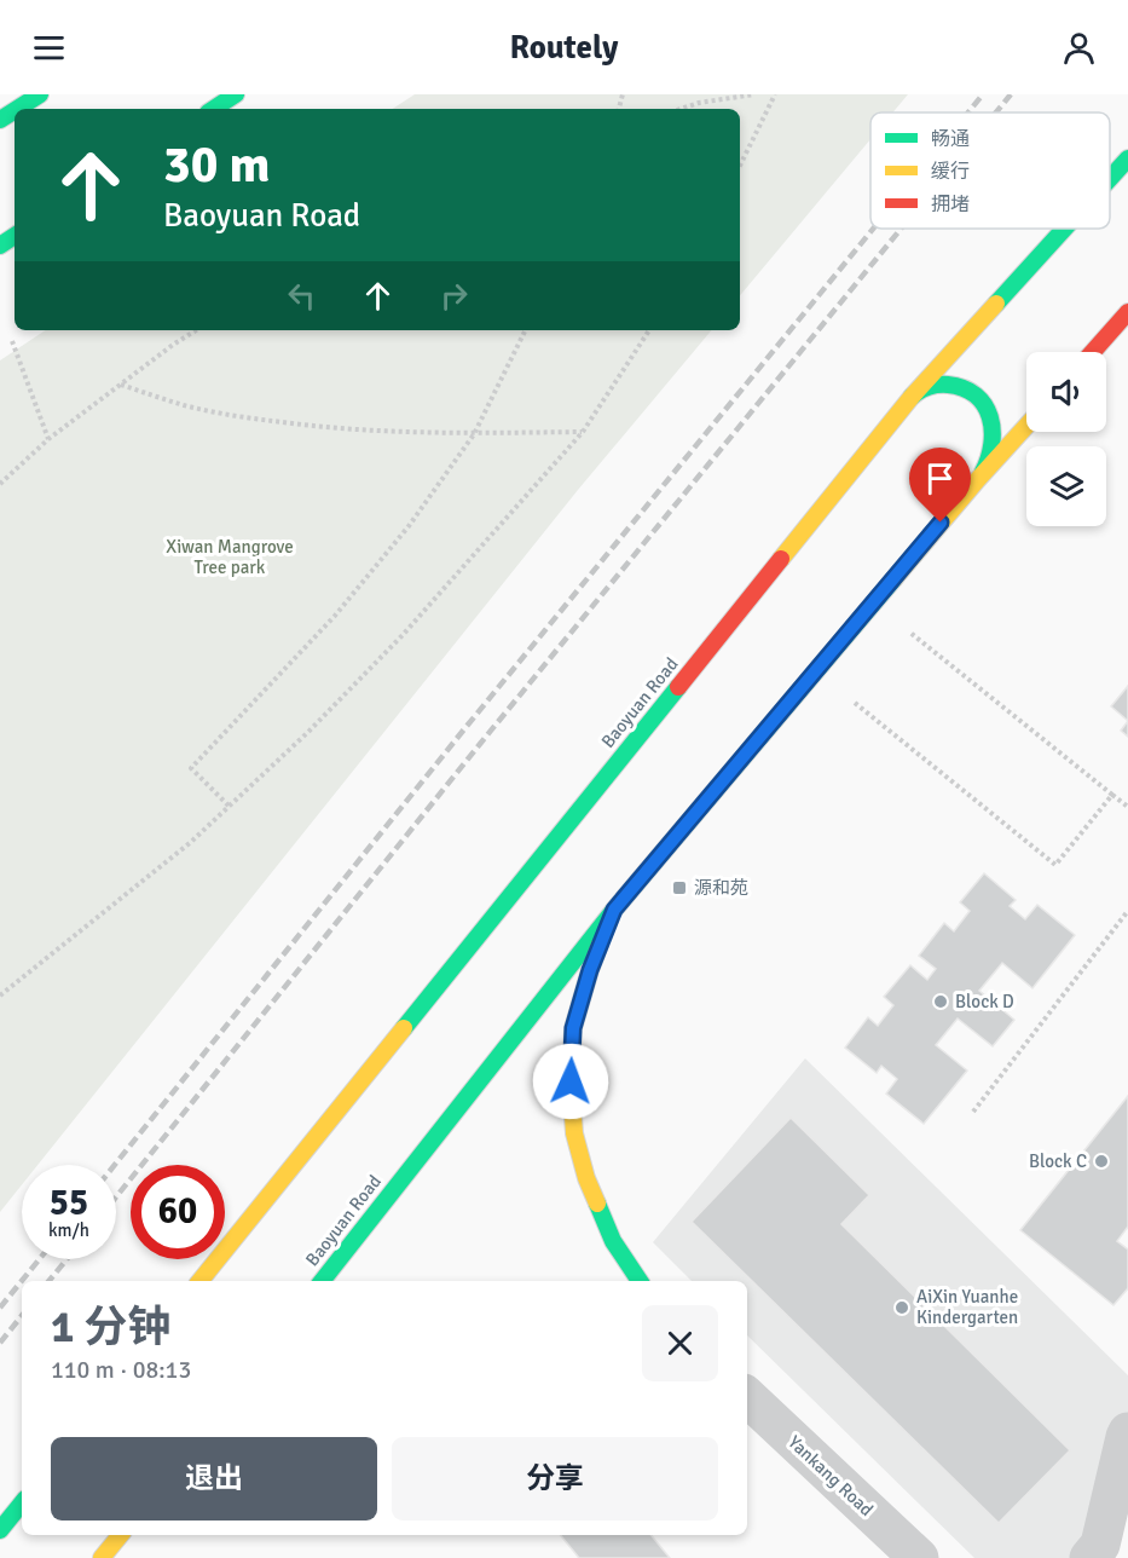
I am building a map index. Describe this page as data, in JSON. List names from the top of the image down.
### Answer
{
  "streets": {
    "main road": ["Baoyuan Road"],
    "street": ["Yankang Road"]
  },
  "parks": ["Xiwan Mangrove Tree park"],
  "places": {
    "transit": ["源和苑"],
    "other": ["Block D", "Block C", "AiXin Yuanhe Kindergarten"]
  },
  "legend": ["畅通", "缓行", "拥堵"],
  "page": {
    "header": "Routely",
    "turn": ["30 m", "Baoyuan Road"],
    "speed": "55 km/h",
    "limit": "60",
    "heading": ["1 分钟", "110 m · 08:13"],
    "buttons": ["退出", "分享"]
  }
}
